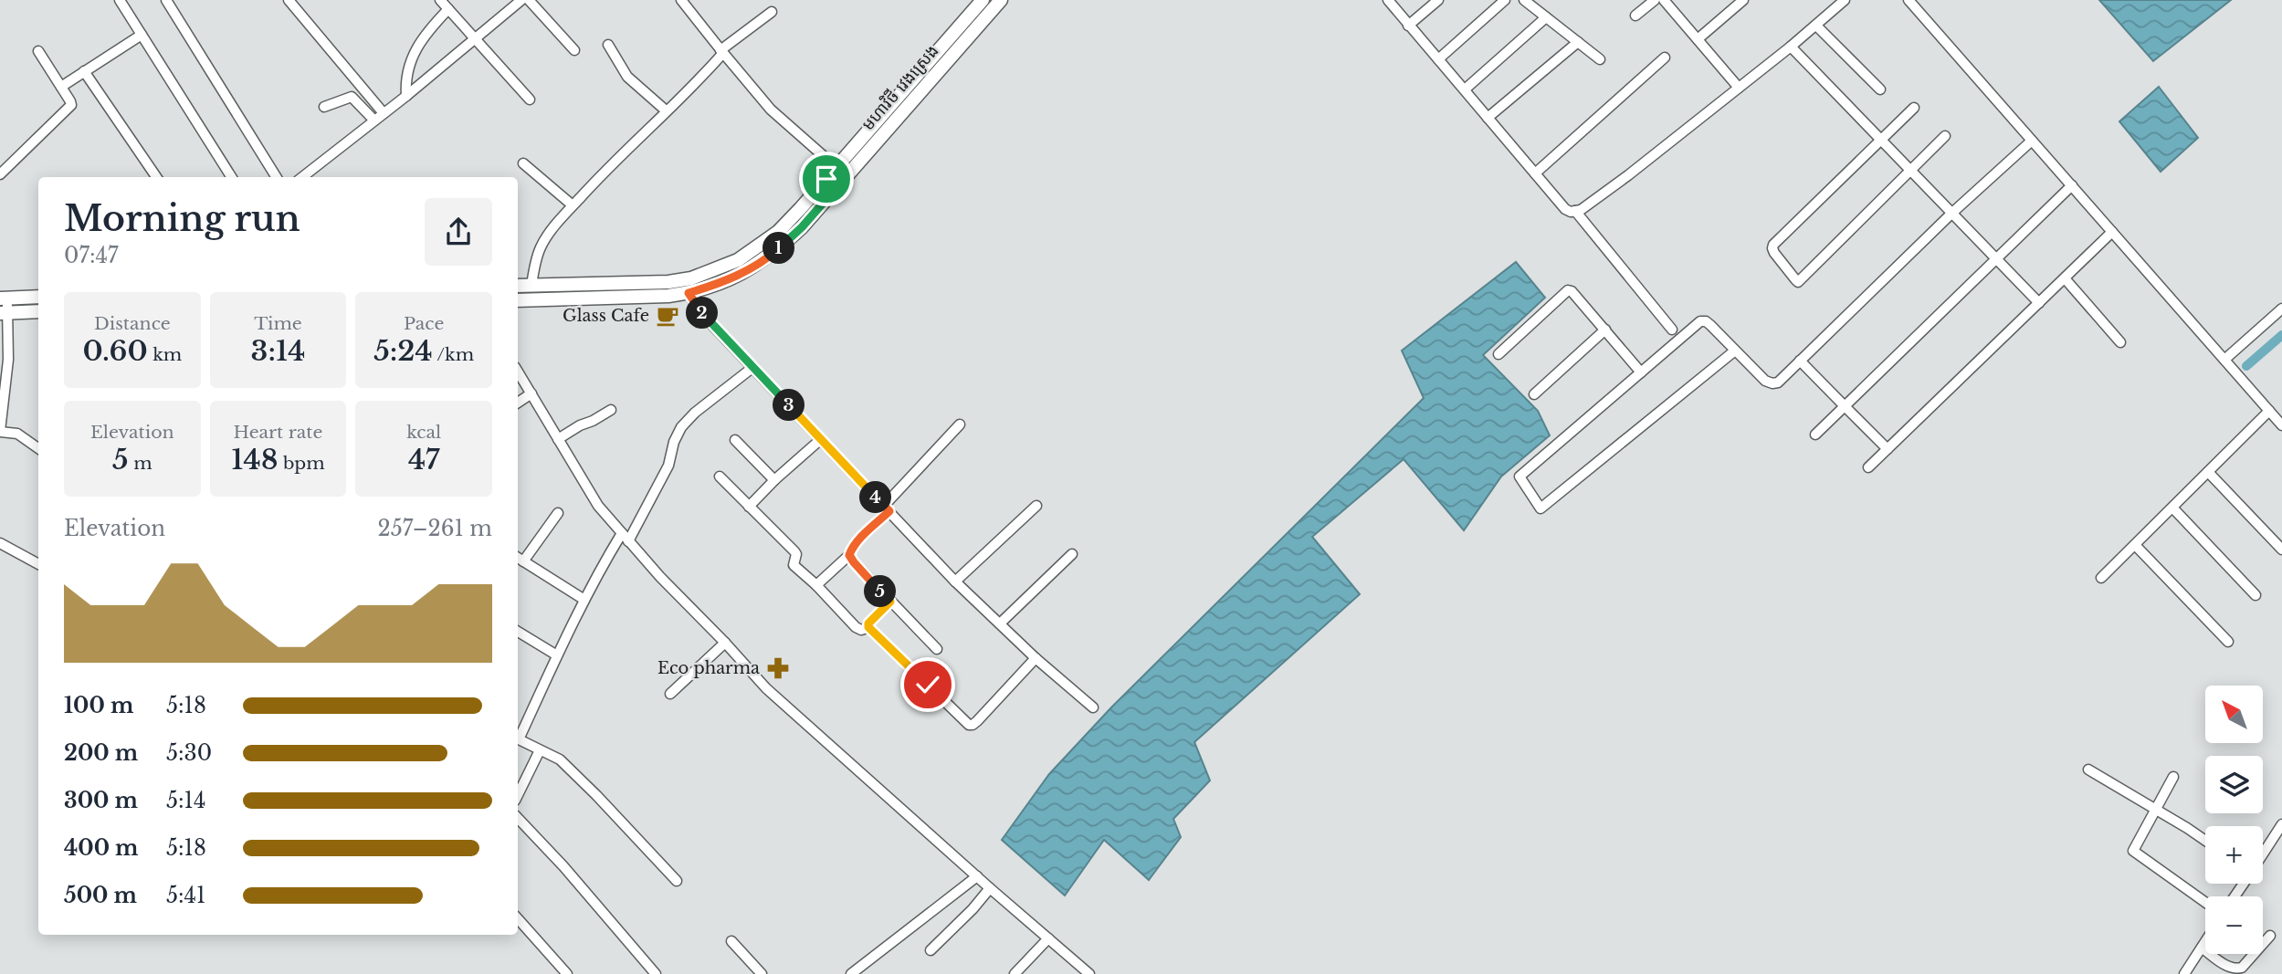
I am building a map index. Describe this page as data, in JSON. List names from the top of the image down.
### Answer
{
  "streets": {
    "main road": ["មហាវិថី វេងស្រេង"]
  },
  "places": {
    "cafe": ["Glass Cafe"],
    "pharmacy": ["Eco pharma"]
  },
  "north": "top left",
  "page": {
    "heading": ["Morning run", "07:47"],
    "pins": [
      "1",
      "2",
      "3",
      "4",
      "5"
    ],
    "stats": [
      ["Distance", "0.60 km"],
      ["Time", "3:14"],
      ["Pace", "5:24 /km"],
      ["Elevation", "5 m"],
      ["Heart rate", "148 bpm"],
      ["kcal", "47"]
    ],
    "chart": ["Elevation", "257–261 m"],
    "list": [
      {
        "name": "100 m",
        "note": "5:18"
      },
      {
        "name": "200 m",
        "note": "5:30"
      },
      {
        "name": "300 m",
        "note": "5:14"
      },
      {
        "name": "400 m",
        "note": "5:18"
      },
      {
        "name": "500 m",
        "note": "5:41"
      }
    ],
    "map_buttons": ["+", "−"]
  }
}
